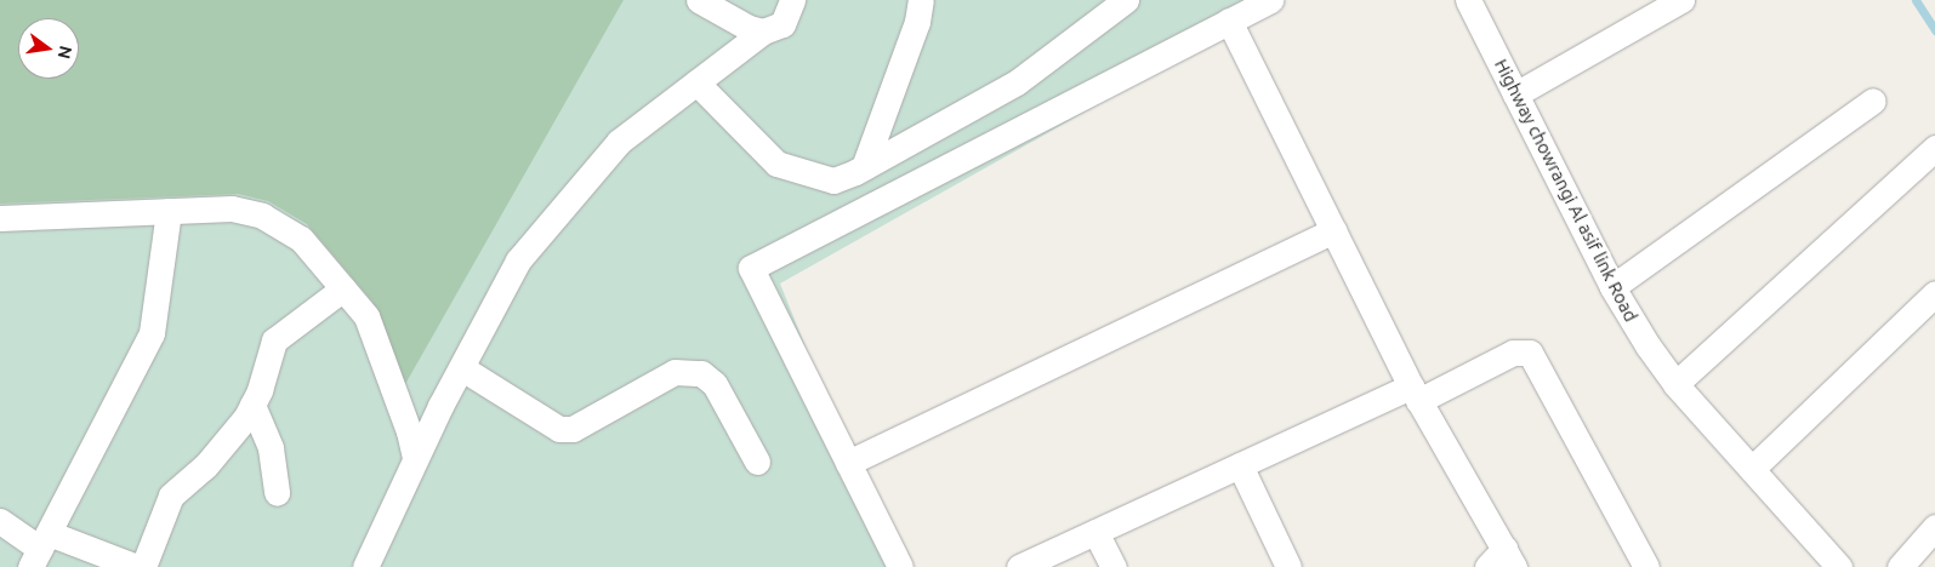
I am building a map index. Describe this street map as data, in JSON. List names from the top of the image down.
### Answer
{
  "streets": {
    "street": ["Highway chowrangi Al asif link Road"]
  },
  "north": "right"
}
